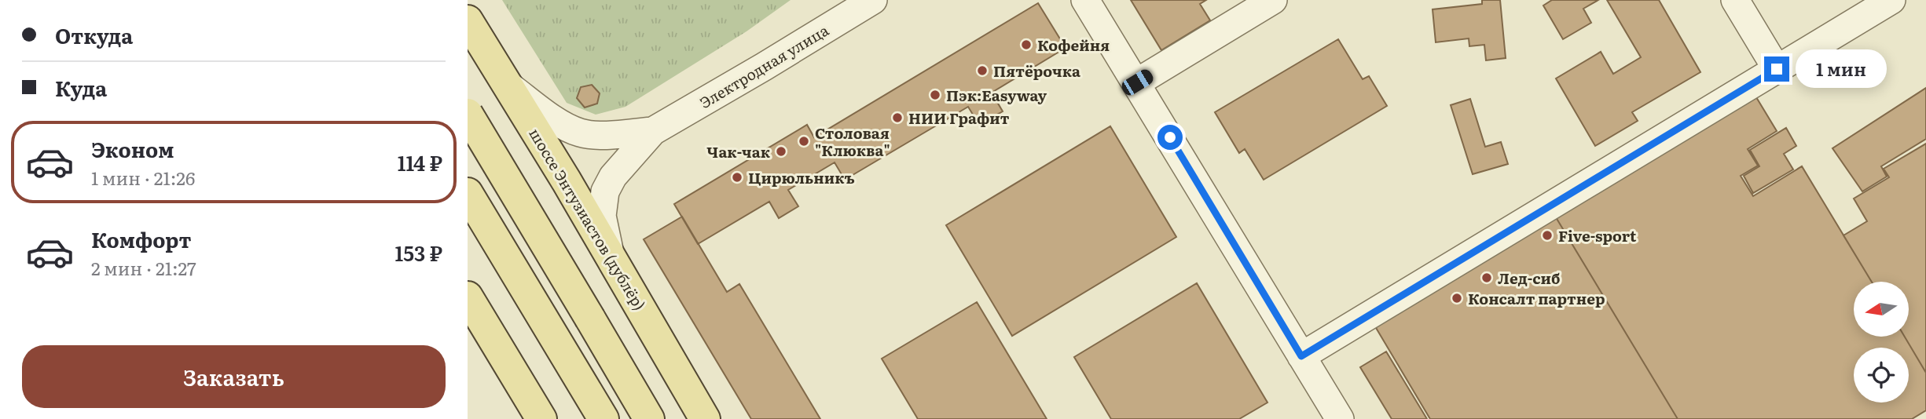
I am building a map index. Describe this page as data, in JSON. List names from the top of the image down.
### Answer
{
  "streets": {
    "main road": ["шоссе Энтузиастов (дублёр)"],
    "street": ["Электродная улица"]
  },
  "crossings": [
    ["Электродная улица", "шоссе Энтузиастов (дублёр)"]
  ],
  "places": [
    "Кофейня",
    "Пятёрочка",
    "Пэк:Easyway",
    "НИИ Графит",
    "Столовая \"Клюква\"",
    "Чак-чак",
    "Цирюльникъ",
    "Five-sport",
    "Лед-сиб",
    "Консалт партнер"
  ],
  "north": "left",
  "page": {
    "banner": ["Откуда", "Куда"],
    "bubble": "1 мин",
    "list": [
      {
        "name": "Эконом",
        "note": "1 мин · 21:26",
        "value": "114 ₽"
      },
      {
        "name": "Комфорт",
        "note": "2 мин · 21:27",
        "value": "153 ₽"
      }
    ],
    "buttons": "Заказать"
  }
}
